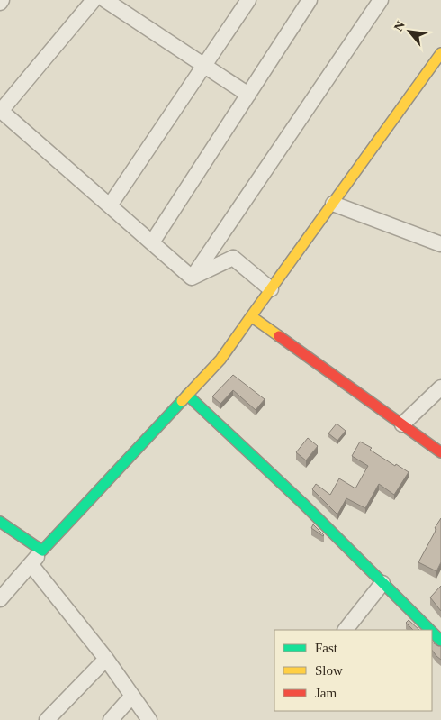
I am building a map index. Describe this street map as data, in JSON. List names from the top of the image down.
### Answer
{
  "legend": ["Fast", "Slow", "Jam"],
  "north": "top left"
}
